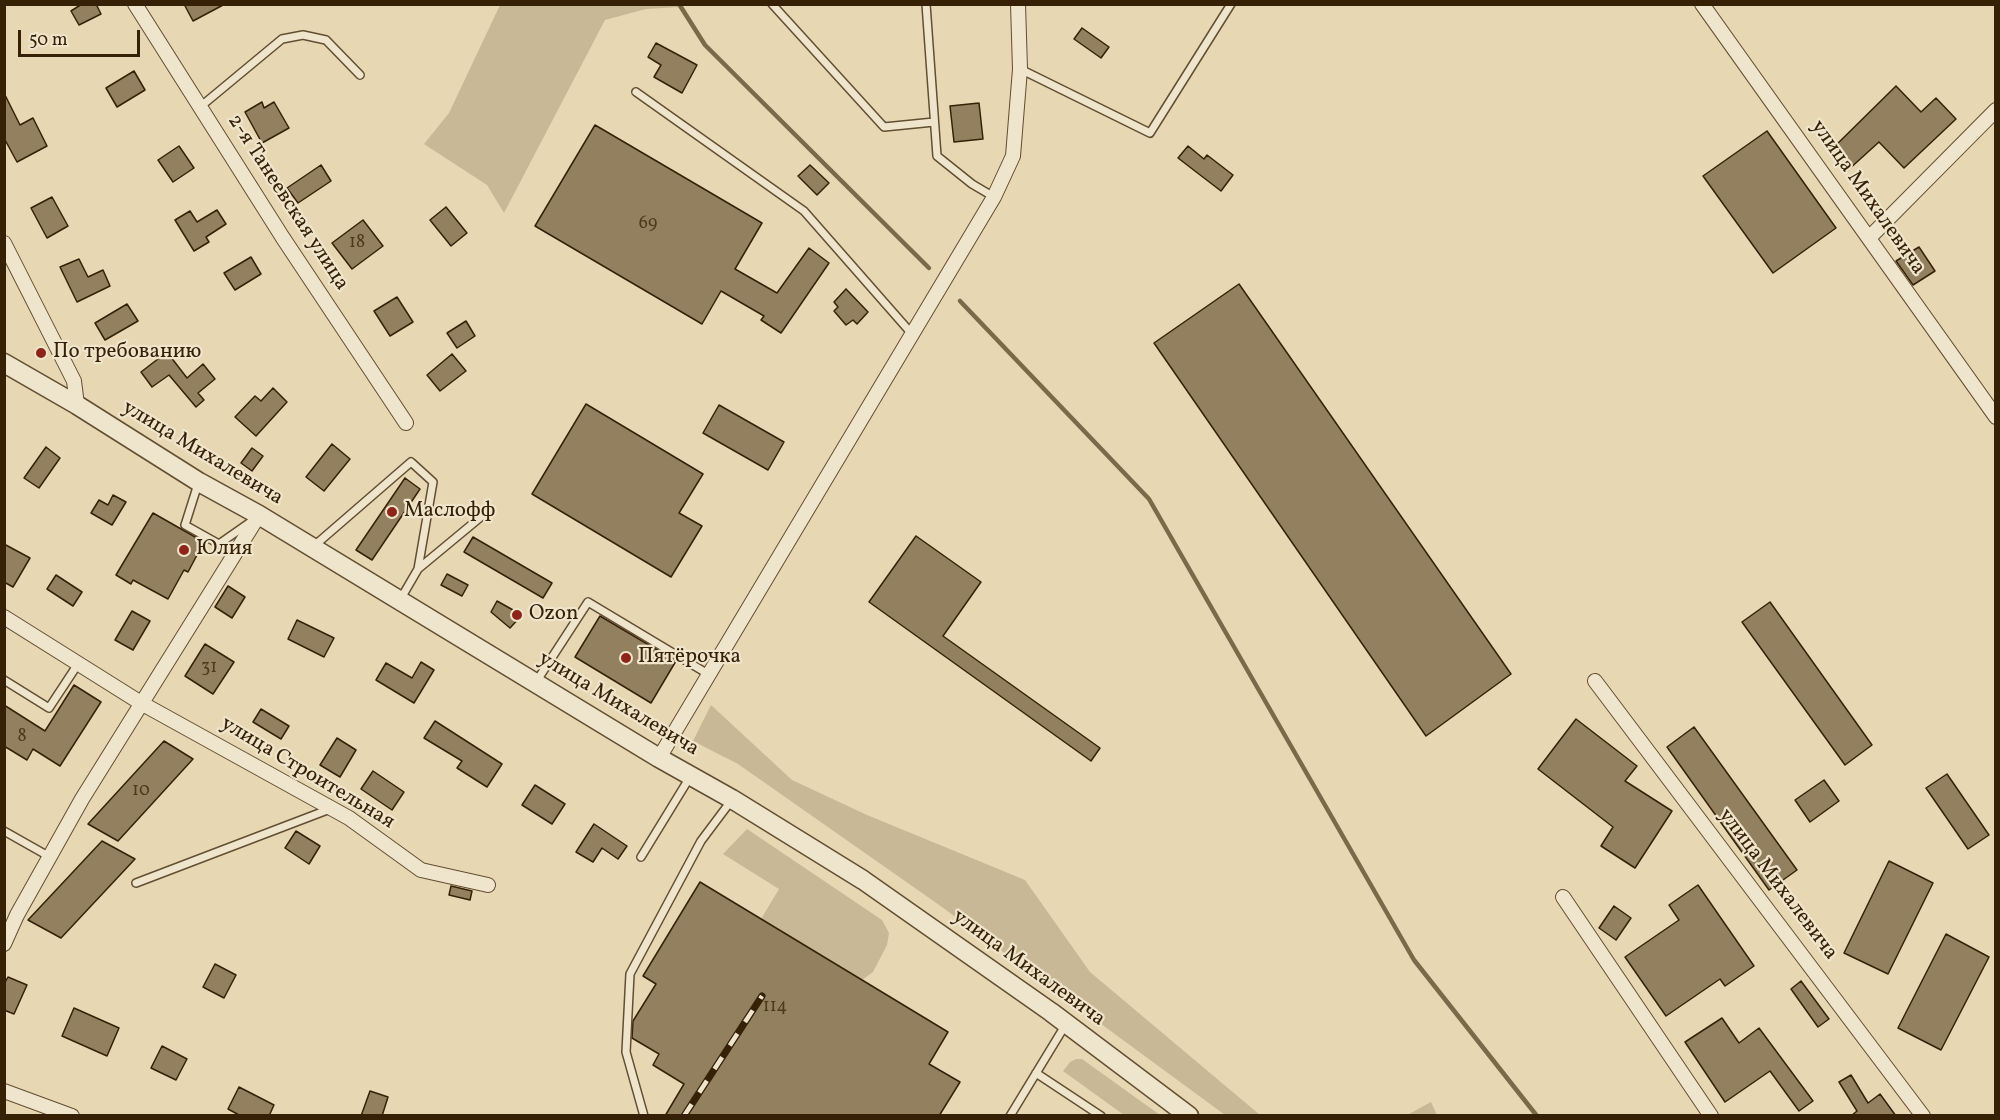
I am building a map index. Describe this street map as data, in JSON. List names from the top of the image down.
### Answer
{
  "streets": {
    "street": ["улица Михалевича", "2-я Танеевская улица", "улица Строительная"]
  },
  "places": [
    "По требованию",
    "Маслофф",
    "Юлия",
    "Ozon",
    "Пятёрочка"
  ],
  "house_numbers": [
    "69",
    "18",
    "31",
    "8",
    "10",
    "114"
  ],
  "scale_bar": "50 m"
}
